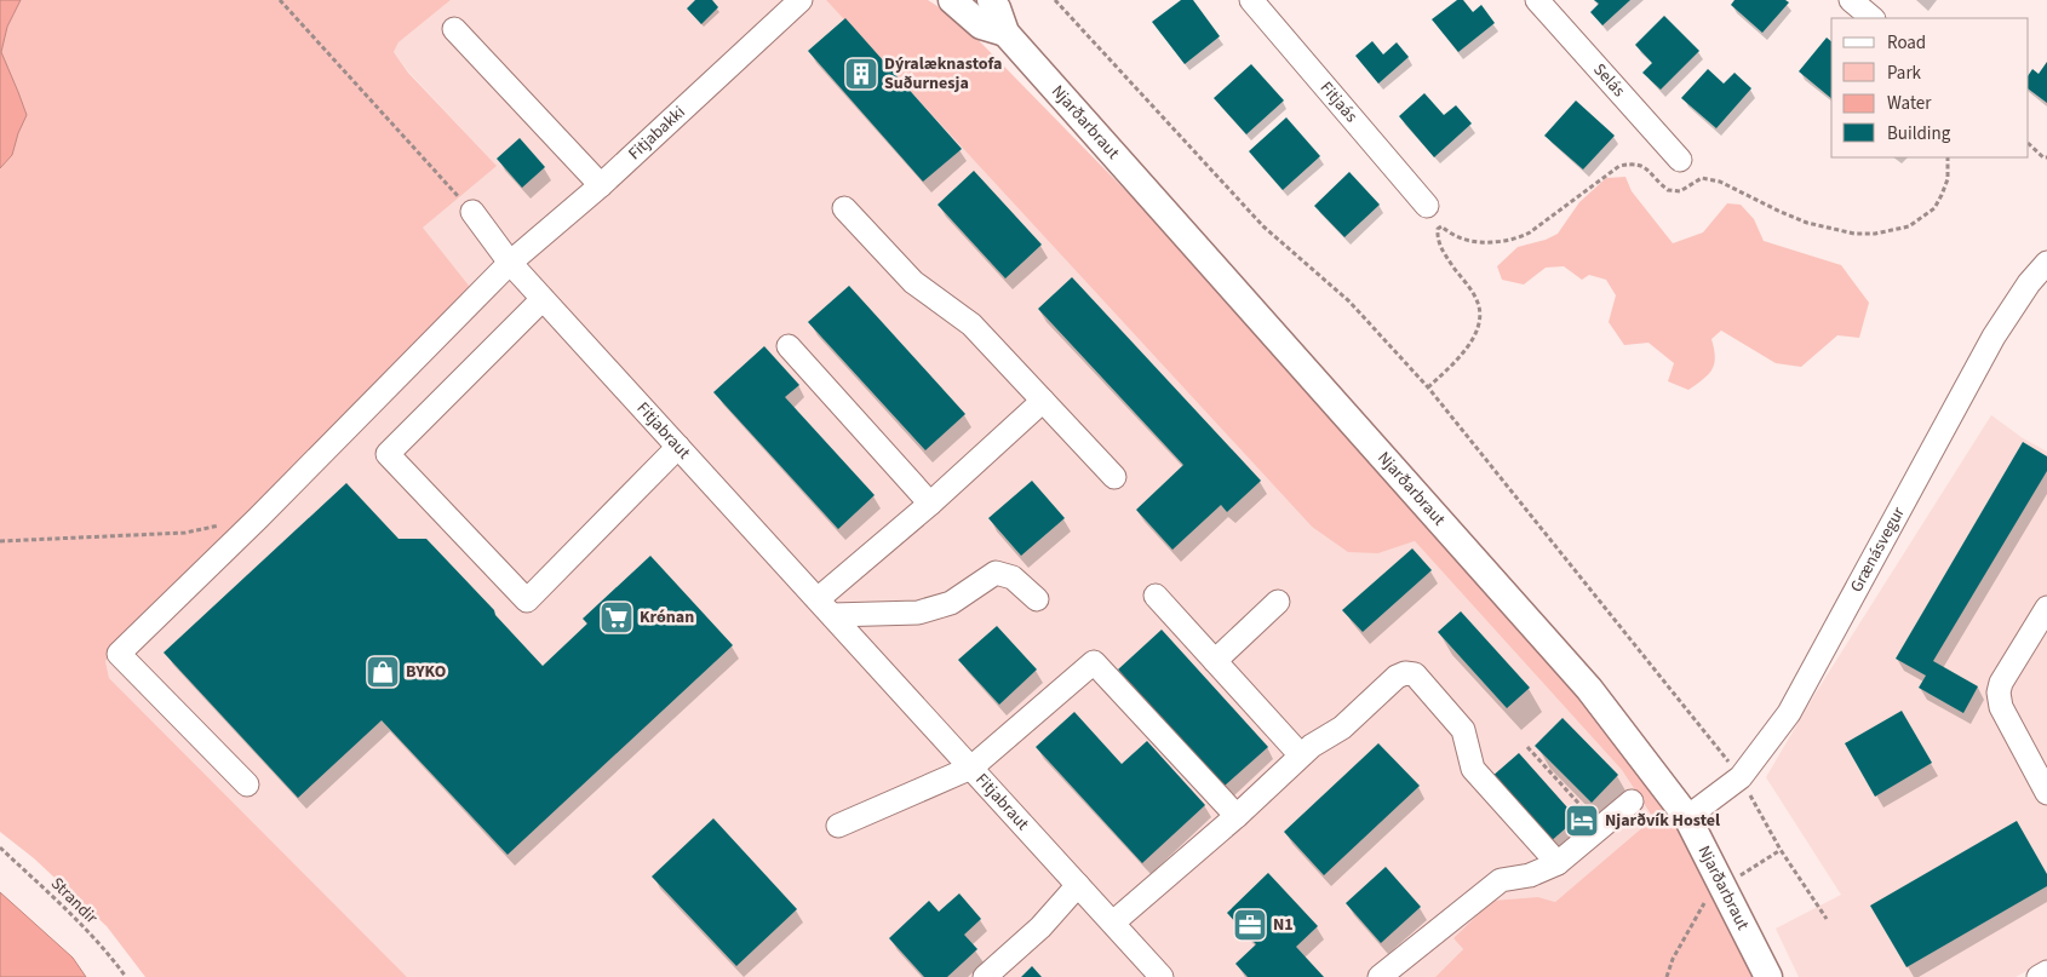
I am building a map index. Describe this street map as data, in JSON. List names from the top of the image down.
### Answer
{
  "streets": {
    "main road": ["Njarðarbraut"],
    "street": [
      "Selás",
      "Fitjaás",
      "Fitjabakki",
      "Fitjabraut",
      "Grænásvegur"
    ],
    "path": ["Strandir"]
  },
  "crossings": [
    ["Njarðarbraut", "Grænásvegur"],
    ["Fitjabakki", "Fitjabraut"]
  ],
  "places": {
    "building": ["Dýralæknastofa Suðurnesja"],
    "supermarket": ["Krónan"],
    "shop": ["BYKO"],
    "hotel": ["Njarðvík Hostel"],
    "office": ["N1"]
  },
  "legend": [
    "Road",
    "Park",
    "Water",
    "Building"
  ]
}
